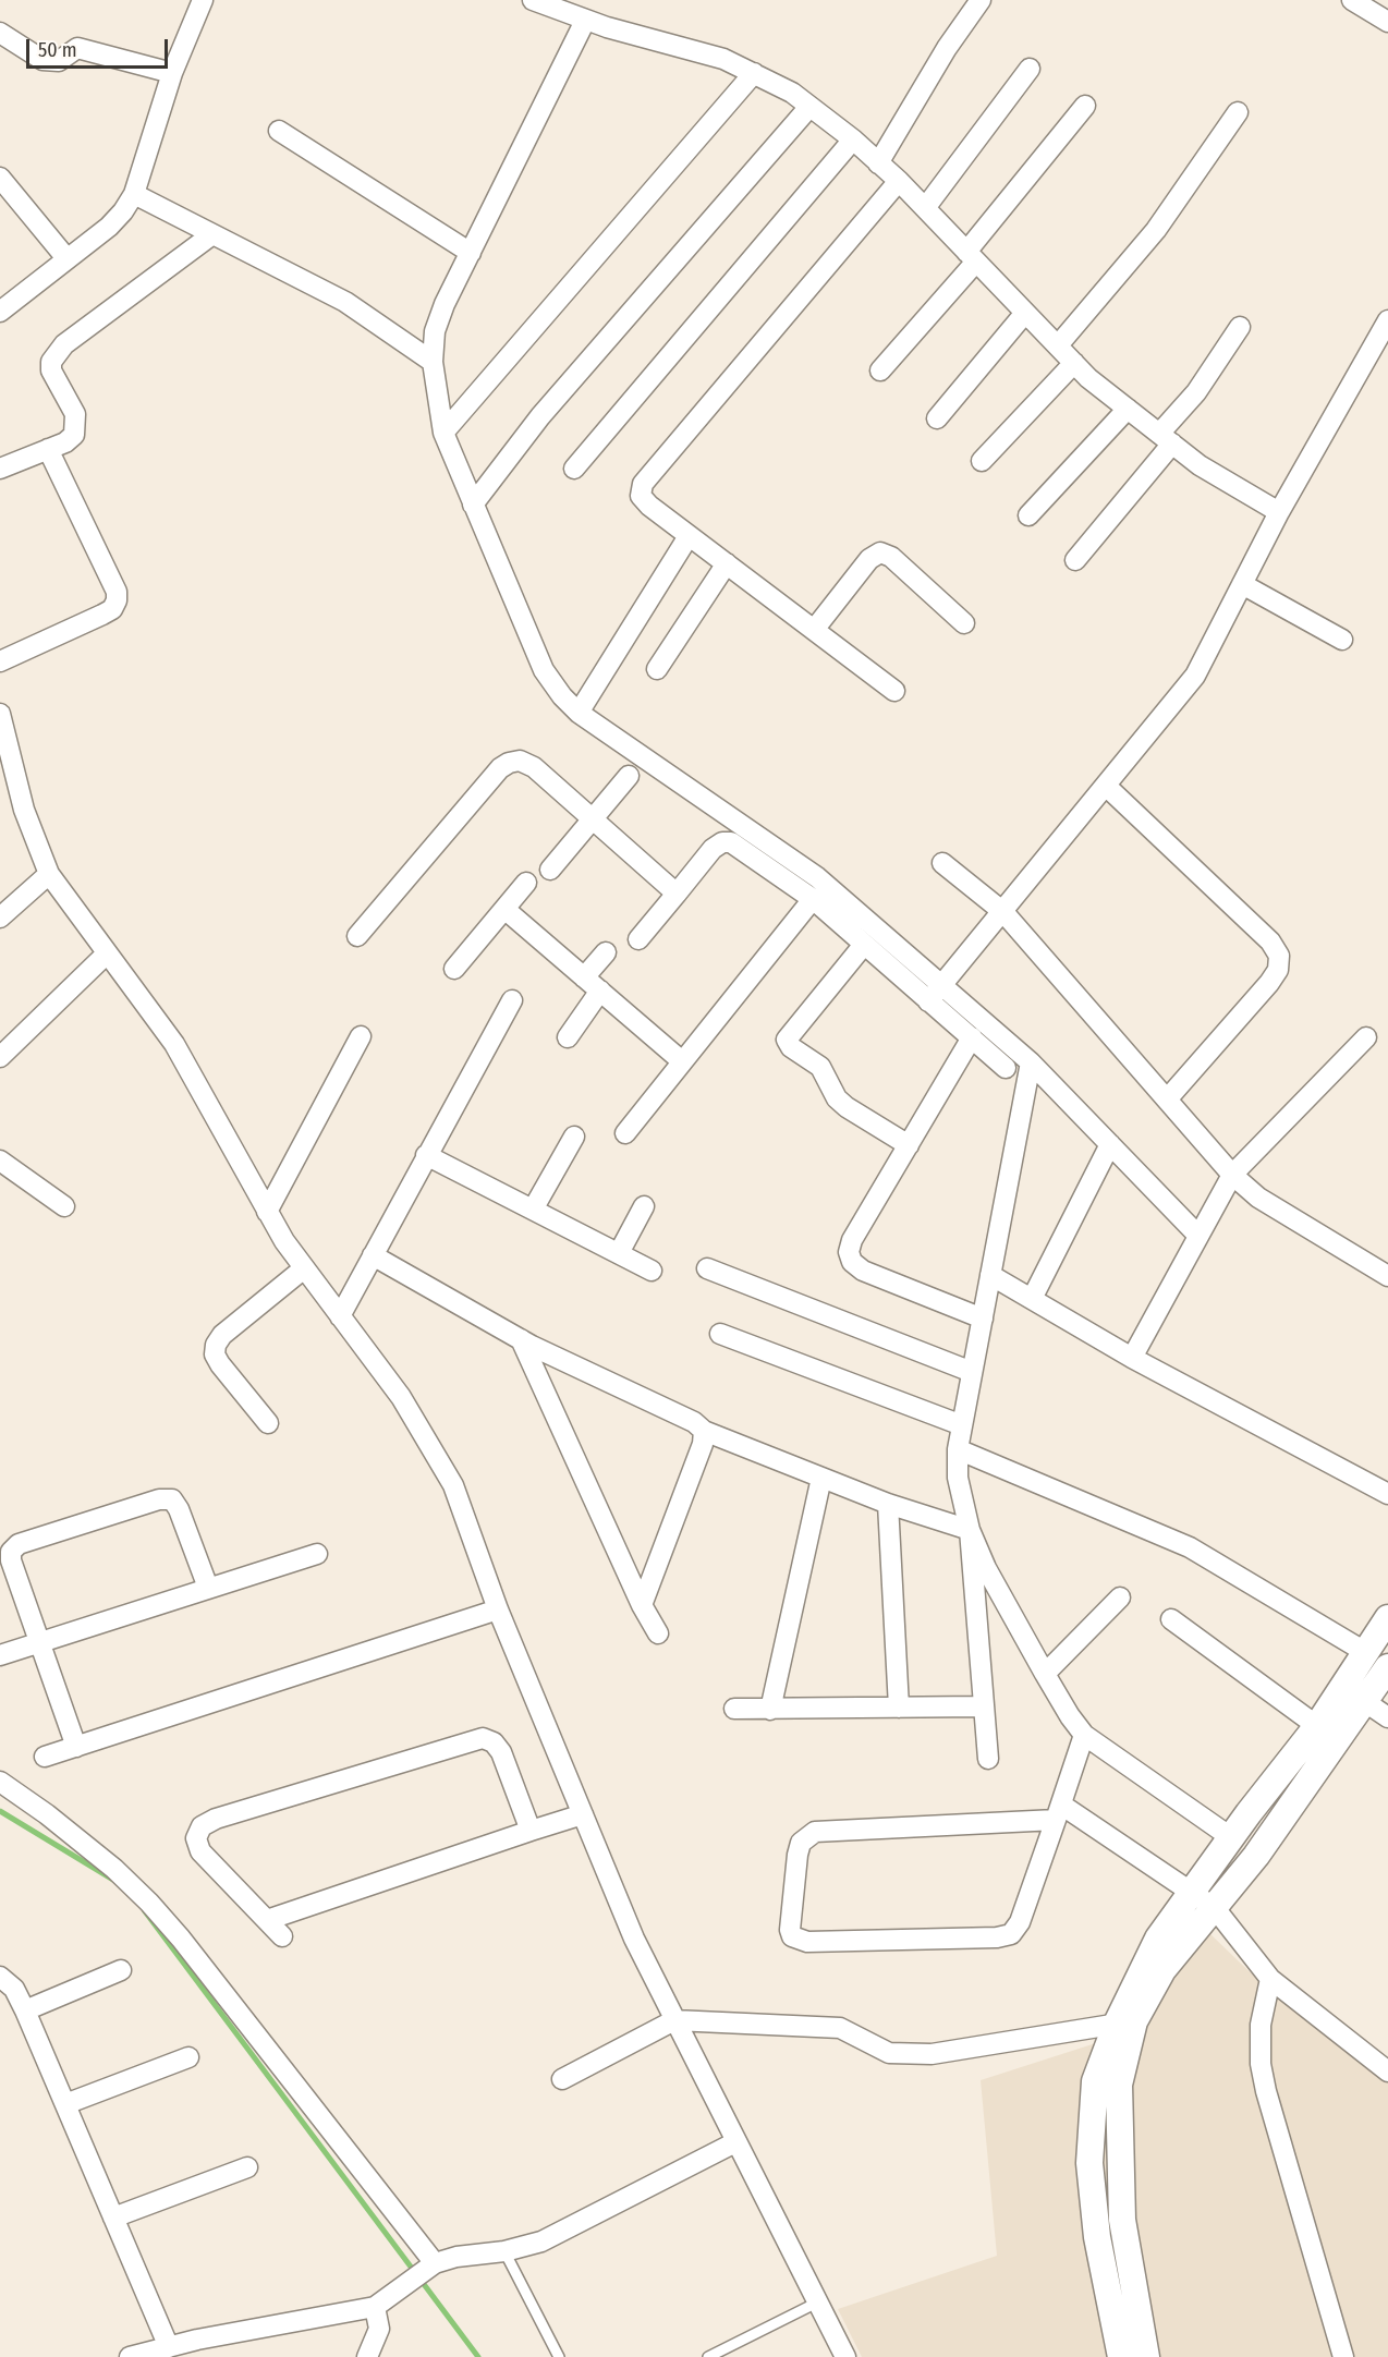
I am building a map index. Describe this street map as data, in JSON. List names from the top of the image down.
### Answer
{
  "scale_bar": "50 m"
}
